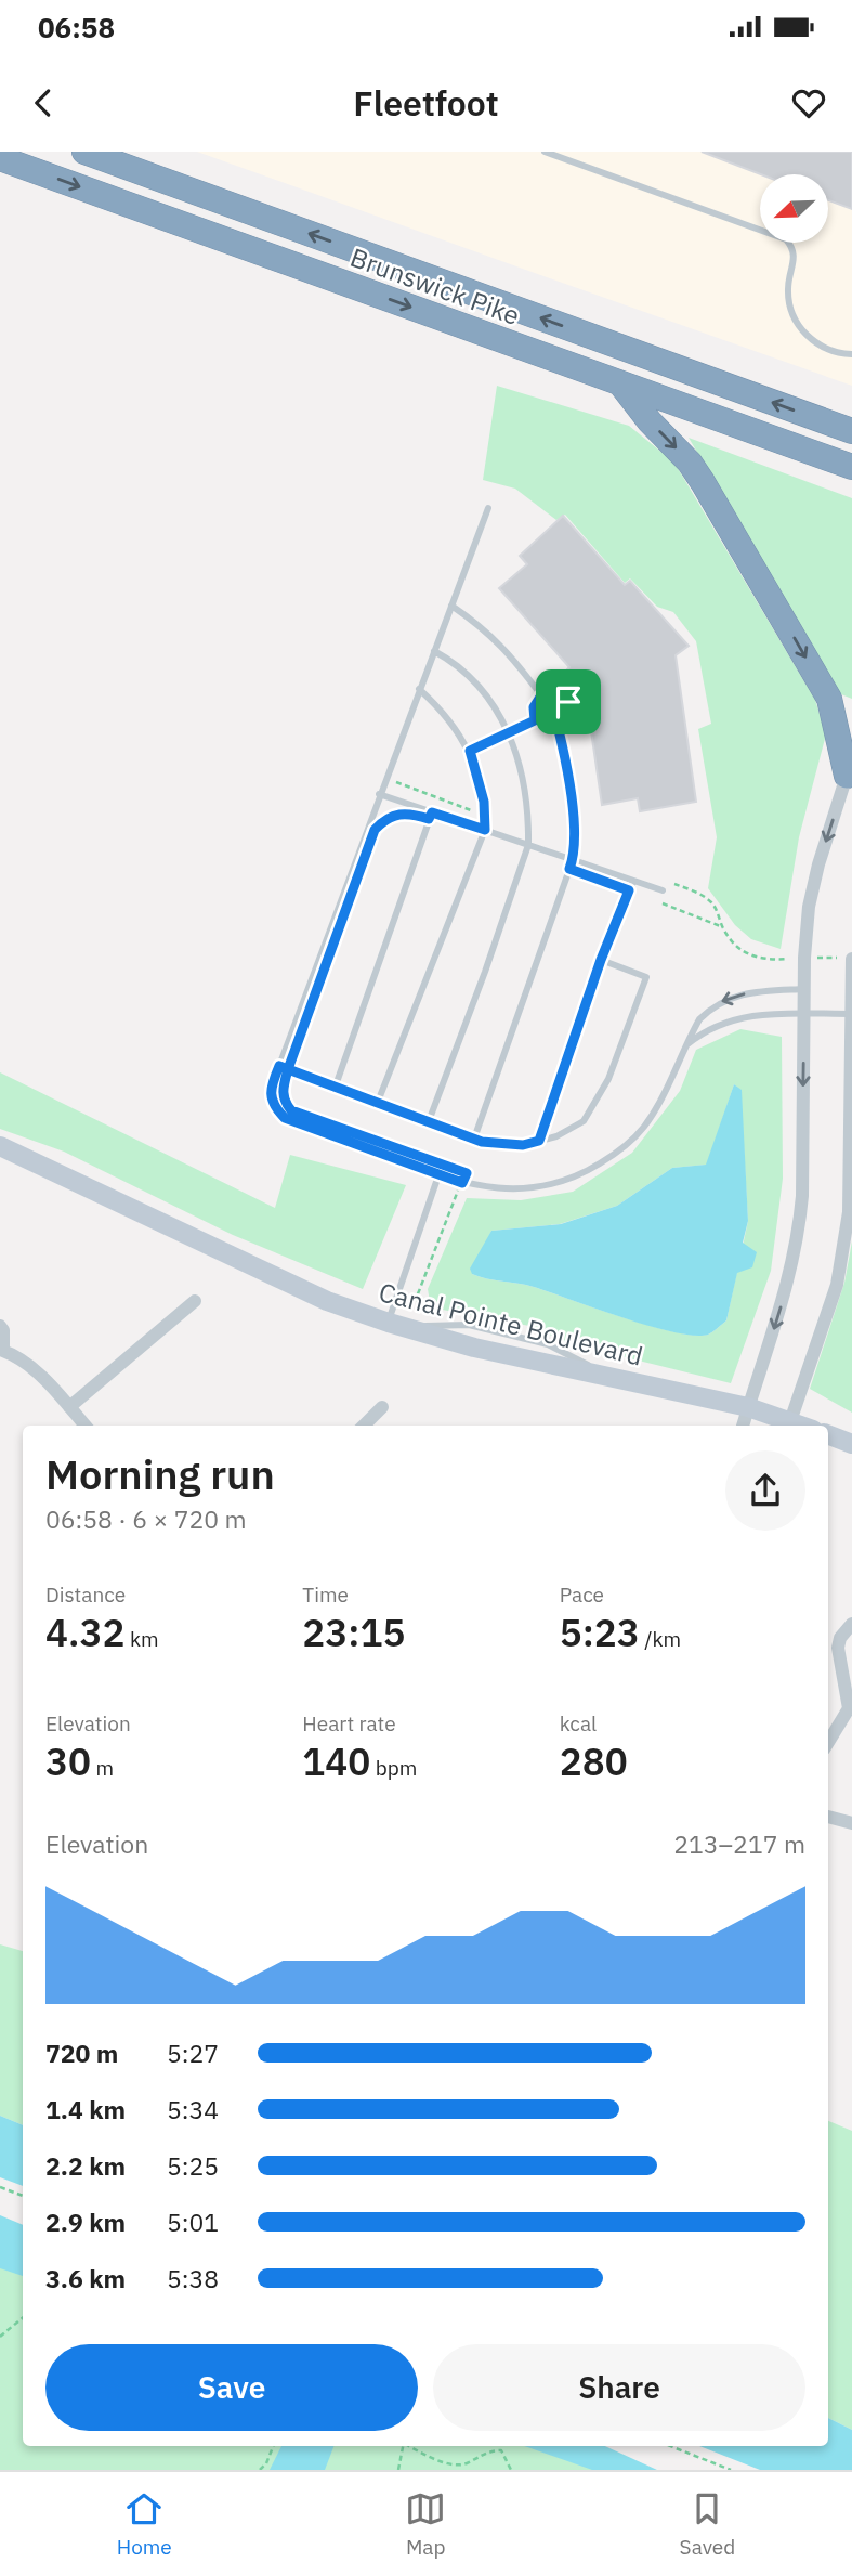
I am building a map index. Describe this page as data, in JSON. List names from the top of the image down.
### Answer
{
  "streets": {
    "highway": ["Brunswick Pike"],
    "street": ["Canal Pointe Boulevard"]
  },
  "north": "bottom left",
  "page": {
    "status": "06:58",
    "header": "Fleetfoot",
    "heading": ["Morning run", "06:58 · 6 × 720 m"],
    "stats": [
      ["Distance", "4.32 km"],
      ["Time", "23:15"],
      ["Pace", "5:23 /km"],
      ["Elevation", "30 m"],
      ["Heart rate", "140 bpm"],
      ["kcal", "280"]
    ],
    "chart": ["Elevation", "213–217 m"],
    "list": [
      {
        "name": "720 m",
        "note": "5:27"
      },
      {
        "name": "1.4 km",
        "note": "5:34"
      },
      {
        "name": "2.2 km",
        "note": "5:25"
      },
      {
        "name": "2.9 km",
        "note": "5:01"
      },
      {
        "name": "3.6 km",
        "note": "5:38"
      }
    ],
    "buttons": ["Save", "Share"],
    "tabs": ["Home", "Map", "Saved"]
  }
}
